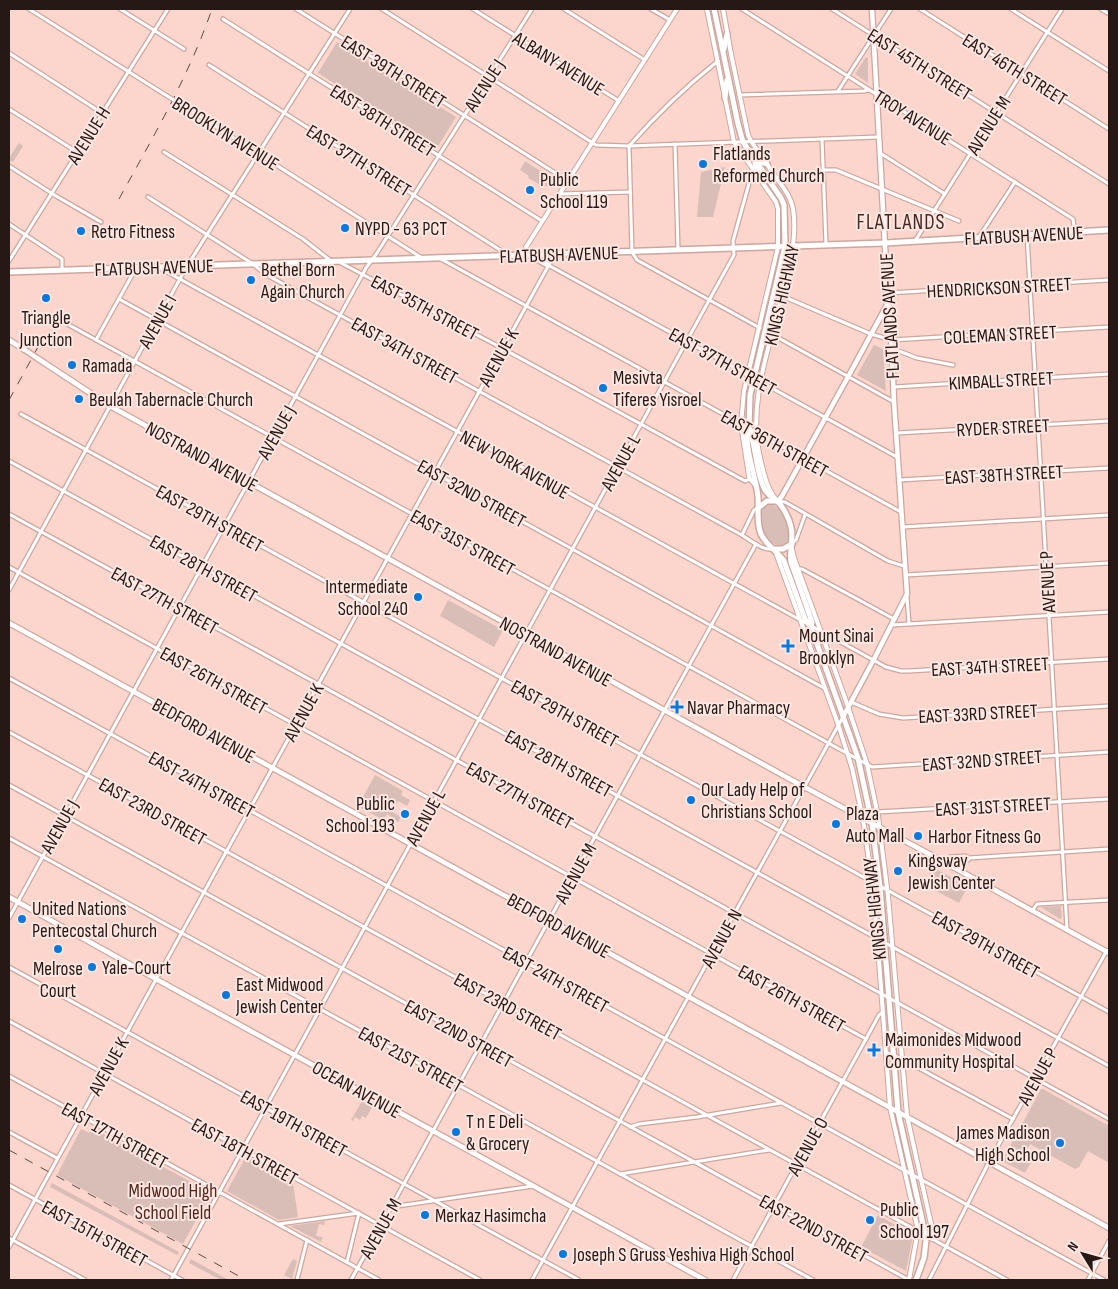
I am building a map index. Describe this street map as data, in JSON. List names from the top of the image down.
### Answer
{
  "streets": {
    "main road": [
      "FLATBUSH AVENUE",
      "KINGS HIGHWAY",
      "FLATLANDS AVENUE",
      "NOSTRAND AVENUE",
      "BEDFORD AVENUE",
      "AVENUE N",
      "OCEAN AVENUE"
    ],
    "street": [
      "ALBANY AVENUE",
      "EAST 45TH STREET",
      "EAST 46TH STREET",
      "EAST 39TH STREET",
      "AVENUE J",
      "TROY AVENUE",
      "EAST 38TH STREET",
      "AVENUE M",
      "BROOKLYN AVENUE",
      "AVENUE H",
      "EAST 37TH STREET",
      "HENDRICKSON STREET",
      "EAST 35TH STREET",
      "AVENUE I",
      "COLEMAN STREET",
      "EAST 34TH STREET",
      "AVENUE K",
      "KIMBALL STREET",
      "RYDER STREET",
      "EAST 36TH STREET",
      "AVENUE L",
      "NEW YORK AVENUE",
      "EAST 32ND STREET",
      "EAST 29TH STREET",
      "EAST 31ST STREET",
      "EAST 28TH STREET",
      "AVENUE P",
      "EAST 27TH STREET",
      "EAST 26TH STREET",
      "EAST 33RD STREET",
      "EAST 24TH STREET",
      "EAST 23RD STREET",
      "EAST 22ND STREET",
      "EAST 21ST STREET",
      "EAST 19TH STREET",
      "EAST 17TH STREET",
      "AVENUE O",
      "EAST 18TH STREET",
      "EAST 15TH STREET"
    ]
  },
  "crossings": [
    ["ALBANY AVENUE", "AVENUE J"],
    ["EAST 45TH STREET", "AVENUE M"],
    ["EAST 45TH STREET", "FLATLANDS AVENUE"],
    ["EAST 46TH STREET", "AVENUE M"],
    ["EAST 39TH STREET", "AVENUE J"],
    ["EAST 39TH STREET", "AVENUE I"],
    ["AVENUE J", "EAST 38TH STREET"],
    ["AVENUE J", "BROOKLYN AVENUE"],
    ["AVENUE J", "EAST 37TH STREET"],
    ["AVENUE J", "FLATBUSH AVENUE"],
    ["AVENUE J", "EAST 35TH STREET"],
    ["AVENUE J", "EAST 34TH STREET"],
    ["AVENUE J", "NOSTRAND AVENUE"],
    ["AVENUE J", "NEW YORK AVENUE"],
    ["AVENUE J", "EAST 32ND STREET"],
    ["AVENUE J", "EAST 29TH STREET"],
    ["AVENUE J", "EAST 31ST STREET"],
    ["AVENUE J", "EAST 28TH STREET"],
    ["AVENUE J", "EAST 27TH STREET"],
    ["AVENUE J", "EAST 26TH STREET"],
    ["AVENUE J", "BEDFORD AVENUE"],
    ["AVENUE J", "EAST 24TH STREET"],
    ["AVENUE J", "EAST 23RD STREET"],
    ["AVENUE J", "EAST 22ND STREET"],
    ["AVENUE J", "EAST 21ST STREET"],
    ["AVENUE J", "OCEAN AVENUE"],
    ["TROY AVENUE", "AVENUE M"],
    ["TROY AVENUE", "FLATBUSH AVENUE"],
    ["TROY AVENUE", "FLATLANDS AVENUE"],
    ["EAST 38TH STREET", "FLATLANDS AVENUE"],
    ["EAST 38TH STREET", "AVENUE I"],
    ["EAST 38TH STREET", "AVENUE P"],
    ["AVENUE M", "FLATBUSH AVENUE"],
    ["AVENUE M", "EAST 34TH STREET"],
    ["AVENUE M", "NOSTRAND AVENUE"],
    ["AVENUE M", "NEW YORK AVENUE"],
    ["AVENUE M", "EAST 32ND STREET"],
    ["AVENUE M", "EAST 29TH STREET"],
    ["AVENUE M", "EAST 31ST STREET"],
    ["AVENUE M", "EAST 28TH STREET"],
    ["AVENUE M", "EAST 27TH STREET"],
    ["AVENUE M", "EAST 26TH STREET"],
    ["AVENUE M", "BEDFORD AVENUE"],
    ["AVENUE M", "EAST 24TH STREET"],
    ["AVENUE M", "EAST 23RD STREET"],
    ["AVENUE M", "EAST 22ND STREET"],
    ["AVENUE M", "EAST 21ST STREET"],
    ["AVENUE M", "OCEAN AVENUE"],
    ["AVENUE M", "EAST 19TH STREET"],
    ["AVENUE M", "EAST 17TH STREET"],
    ["AVENUE M", "EAST 18TH STREET"],
    ["BROOKLYN AVENUE", "AVENUE H"],
    ["BROOKLYN AVENUE", "FLATBUSH AVENUE"],
    ["BROOKLYN AVENUE", "AVENUE I"],
    ["EAST 37TH STREET", "FLATBUSH AVENUE"],
    ["EAST 37TH STREET", "KINGS HIGHWAY"],
    ["EAST 37TH STREET", "FLATLANDS AVENUE"],
    ["EAST 37TH STREET", "AVENUE I"],
    ["EAST 37TH STREET", "AVENUE K"],
    ["EAST 37TH STREET", "AVENUE L"],
    ["FLATBUSH AVENUE", "KINGS HIGHWAY"],
    ["FLATBUSH AVENUE", "EAST 35TH STREET"],
    ["FLATBUSH AVENUE", "FLATLANDS AVENUE"],
    ["FLATBUSH AVENUE", "AVENUE I"],
    ["FLATBUSH AVENUE", "EAST 34TH STREET"],
    ["FLATBUSH AVENUE", "AVENUE K"],
    ["FLATBUSH AVENUE", "EAST 36TH STREET"],
    ["FLATBUSH AVENUE", "AVENUE L"],
    ["FLATBUSH AVENUE", "NEW YORK AVENUE"],
    ["FLATBUSH AVENUE", "AVENUE P"],
    ["HENDRICKSON STREET", "FLATLANDS AVENUE"],
    ["HENDRICKSON STREET", "AVENUE P"],
    ["KINGS HIGHWAY", "EAST 35TH STREET"],
    ["KINGS HIGHWAY", "EAST 34TH STREET"],
    ["KINGS HIGHWAY", "EAST 36TH STREET"],
    ["KINGS HIGHWAY", "NOSTRAND AVENUE"],
    ["KINGS HIGHWAY", "AVENUE L"],
    ["KINGS HIGHWAY", "NEW YORK AVENUE"],
    ["KINGS HIGHWAY", "EAST 32ND STREET"],
    ["KINGS HIGHWAY", "EAST 29TH STREET"],
    ["KINGS HIGHWAY", "EAST 31ST STREET"],
    ["KINGS HIGHWAY", "EAST 28TH STREET"],
    ["KINGS HIGHWAY", "EAST 27TH STREET"],
    ["KINGS HIGHWAY", "EAST 33RD STREET"],
    ["KINGS HIGHWAY", "BEDFORD AVENUE"],
    ["KINGS HIGHWAY", "EAST 24TH STREET"],
    ["KINGS HIGHWAY", "EAST 23RD STREET"],
    ["KINGS HIGHWAY", "AVENUE N"],
    ["KINGS HIGHWAY", "EAST 22ND STREET"],
    ["KINGS HIGHWAY", "AVENUE O"],
    ["EAST 35TH STREET", "AVENUE I"],
    ["EAST 35TH STREET", "AVENUE K"],
    ["EAST 35TH STREET", "AVENUE L"],
    ["FLATLANDS AVENUE", "COLEMAN STREET"],
    ["FLATLANDS AVENUE", "KIMBALL STREET"],
    ["FLATLANDS AVENUE", "RYDER STREET"],
    ["FLATLANDS AVENUE", "EAST 36TH STREET"],
    ["FLATLANDS AVENUE", "AVENUE N"],
    ["AVENUE I", "EAST 34TH STREET"],
    ["AVENUE I", "NOSTRAND AVENUE"],
    ["AVENUE I", "NEW YORK AVENUE"],
    ["AVENUE I", "EAST 32ND STREET"],
    ["AVENUE I", "EAST 29TH STREET"],
    ["AVENUE I", "EAST 31ST STREET"],
    ["AVENUE I", "EAST 28TH STREET"],
    ["AVENUE I", "EAST 27TH STREET"],
    ["AVENUE I", "EAST 26TH STREET"],
    ["COLEMAN STREET", "AVENUE P"],
    ["EAST 34TH STREET", "AVENUE K"],
    ["EAST 34TH STREET", "AVENUE L"],
    ["EAST 34TH STREET", "NEW YORK AVENUE"],
    ["EAST 34TH STREET", "AVENUE P"],
    ["EAST 34TH STREET", "AVENUE N"],
    ["AVENUE K", "EAST 36TH STREET"],
    ["AVENUE K", "NOSTRAND AVENUE"],
    ["AVENUE K", "NEW YORK AVENUE"],
    ["AVENUE K", "EAST 32ND STREET"],
    ["AVENUE K", "EAST 29TH STREET"],
    ["AVENUE K", "EAST 31ST STREET"],
    ["AVENUE K", "EAST 28TH STREET"],
    ["AVENUE K", "EAST 27TH STREET"],
    ["AVENUE K", "EAST 26TH STREET"],
    ["AVENUE K", "BEDFORD AVENUE"],
    ["AVENUE K", "EAST 24TH STREET"],
    ["AVENUE K", "EAST 23RD STREET"],
    ["AVENUE K", "EAST 22ND STREET"],
    ["AVENUE K", "EAST 21ST STREET"],
    ["AVENUE K", "OCEAN AVENUE"],
    ["AVENUE K", "EAST 19TH STREET"],
    ["AVENUE K", "EAST 17TH STREET"],
    ["AVENUE K", "EAST 18TH STREET"],
    ["AVENUE K", "EAST 15TH STREET"],
    ["KIMBALL STREET", "AVENUE P"],
    ["RYDER STREET", "AVENUE P"],
    ["EAST 36TH STREET", "AVENUE L"],
    ["NOSTRAND AVENUE", "AVENUE L"],
    ["NOSTRAND AVENUE", "AVENUE P"],
    ["NOSTRAND AVENUE", "AVENUE N"],
    ["AVENUE L", "NEW YORK AVENUE"],
    ["AVENUE L", "EAST 32ND STREET"],
    ["AVENUE L", "EAST 29TH STREET"],
    ["AVENUE L", "EAST 31ST STREET"],
    ["AVENUE L", "EAST 28TH STREET"],
    ["AVENUE L", "EAST 27TH STREET"],
    ["AVENUE L", "EAST 26TH STREET"],
    ["AVENUE L", "BEDFORD AVENUE"],
    ["AVENUE L", "EAST 24TH STREET"],
    ["AVENUE L", "EAST 23RD STREET"],
    ["AVENUE L", "EAST 22ND STREET"],
    ["AVENUE L", "EAST 21ST STREET"],
    ["AVENUE L", "OCEAN AVENUE"],
    ["AVENUE L", "EAST 19TH STREET"],
    ["AVENUE L", "EAST 17TH STREET"],
    ["AVENUE L", "EAST 18TH STREET"],
    ["AVENUE L", "EAST 15TH STREET"],
    ["NEW YORK AVENUE", "AVENUE N"],
    ["EAST 32ND STREET", "EAST 31ST STREET"],
    ["EAST 32ND STREET", "AVENUE P"],
    ["EAST 29TH STREET", "AVENUE P"],
    ["EAST 29TH STREET", "AVENUE N"],
    ["EAST 31ST STREET", "AVENUE P"],
    ["EAST 31ST STREET", "AVENUE N"],
    ["EAST 28TH STREET", "AVENUE P"],
    ["EAST 28TH STREET", "AVENUE N"],
    ["AVENUE P", "EAST 27TH STREET"],
    ["AVENUE P", "EAST 33RD STREET"],
    ["AVENUE P", "BEDFORD AVENUE"],
    ["AVENUE P", "EAST 24TH STREET"],
    ["AVENUE P", "EAST 23RD STREET"],
    ["EAST 27TH STREET", "AVENUE N"],
    ["EAST 26TH STREET", "AVENUE N"],
    ["EAST 26TH STREET", "AVENUE O"],
    ["EAST 33RD STREET", "AVENUE N"],
    ["BEDFORD AVENUE", "AVENUE N"],
    ["BEDFORD AVENUE", "AVENUE O"],
    ["EAST 24TH STREET", "AVENUE N"],
    ["EAST 24TH STREET", "AVENUE O"],
    ["EAST 23RD STREET", "AVENUE N"],
    ["EAST 23RD STREET", "AVENUE O"],
    ["AVENUE N", "EAST 22ND STREET"],
    ["AVENUE N", "EAST 21ST STREET"],
    ["AVENUE N", "OCEAN AVENUE"],
    ["AVENUE N", "EAST 19TH STREET"],
    ["EAST 22ND STREET", "AVENUE O"],
    ["EAST 21ST STREET", "AVENUE O"]
  ],
  "districts": ["FLATLANDS"],
  "parks": ["Midwood High School Field"],
  "places": {
    "other": [
      "Flatlands Reformed Church",
      "Public School 119",
      "NYPD - 63 PCT",
      "Retro Fitness",
      "Bethel Born Again Church",
      "Triangle Junction",
      "Ramada",
      "Mesivta Tiferes Yisroel",
      "Beulah Tabernacle Church",
      "Intermediate School 240",
      "Our Lady Help of Christians School",
      "Public School 193",
      "Plaza Auto Mall",
      "Harbor Fitness Go",
      "Kingsway Jewish Center",
      "United Nations Pentecostal Church",
      "Melrose Court",
      "Yale-Court",
      "East Midwood Jewish Center",
      "T n E Deli & Grocery",
      "James Madison High School",
      "Merkaz Hasimcha",
      "Public School 197",
      "Joseph S Gruss Yeshiva High School"
    ],
    "health": ["Mount Sinai Brooklyn", "Navar Pharmacy", "Maimonides Midwood Community Hospital"]
  },
  "north": "top left"
}
